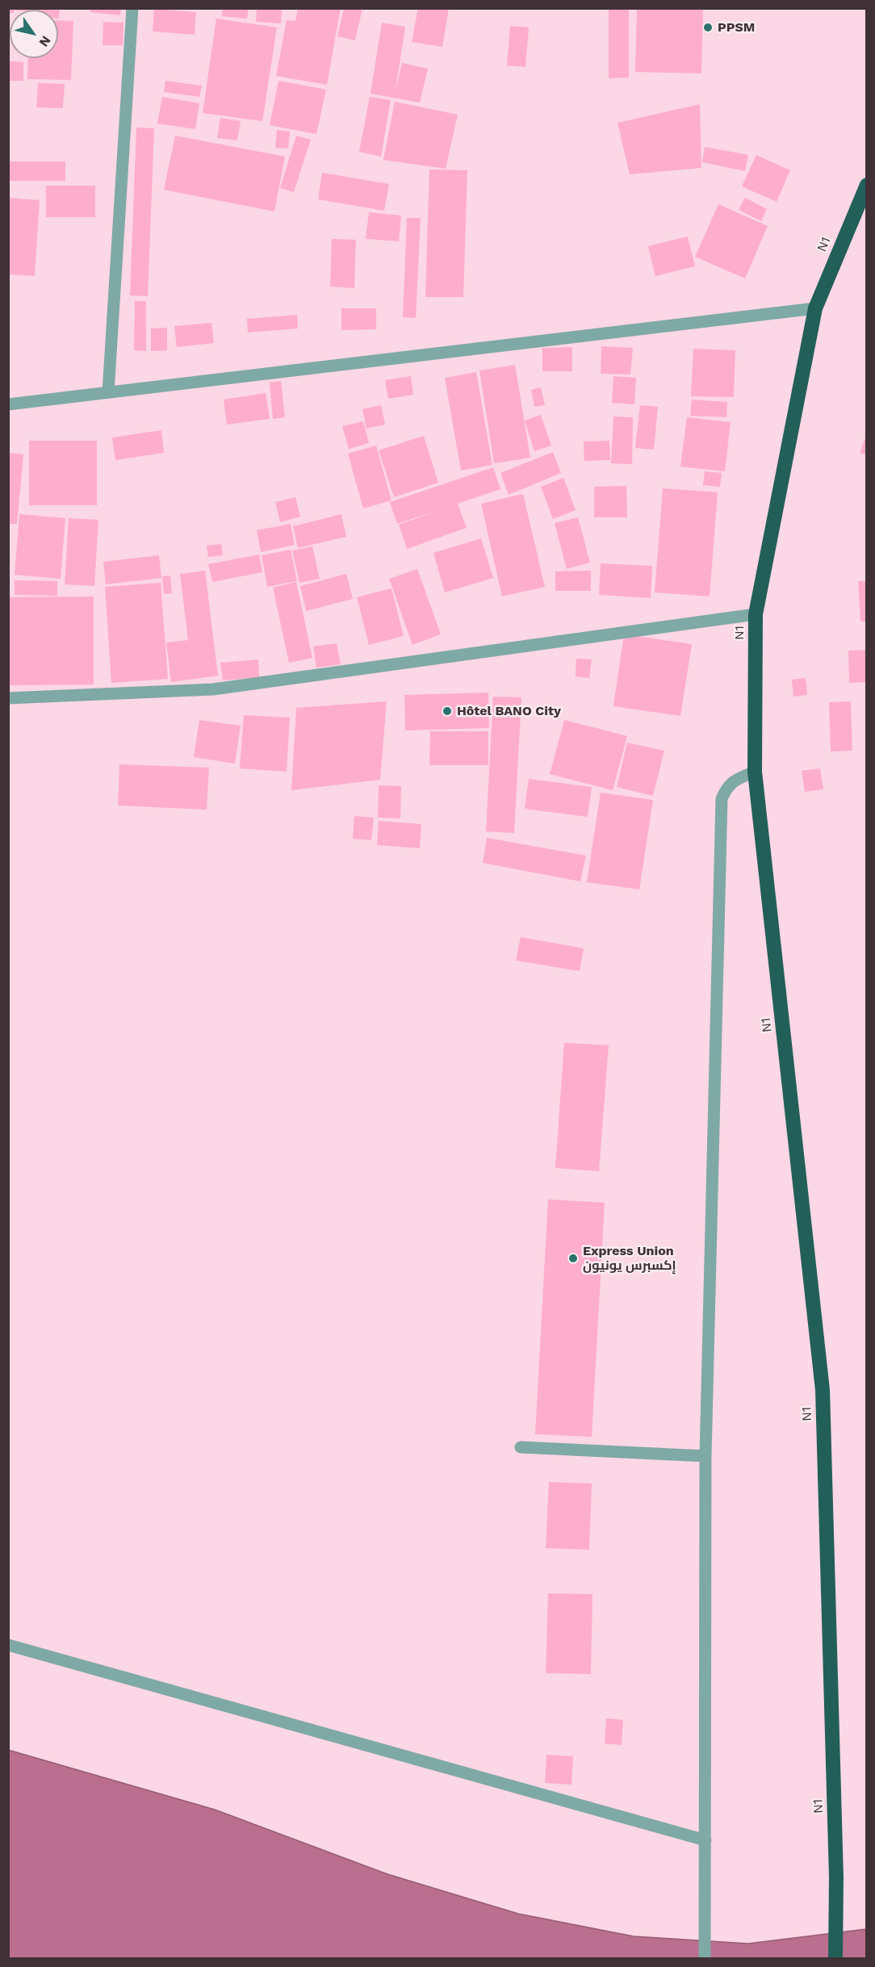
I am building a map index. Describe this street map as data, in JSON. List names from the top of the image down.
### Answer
{
  "streets": {
    "highway": ["N1"]
  },
  "places": ["PPSM", "Hôtel BANO City", "Express Union إكسبرس يونيون"],
  "north": "bottom right"
}
